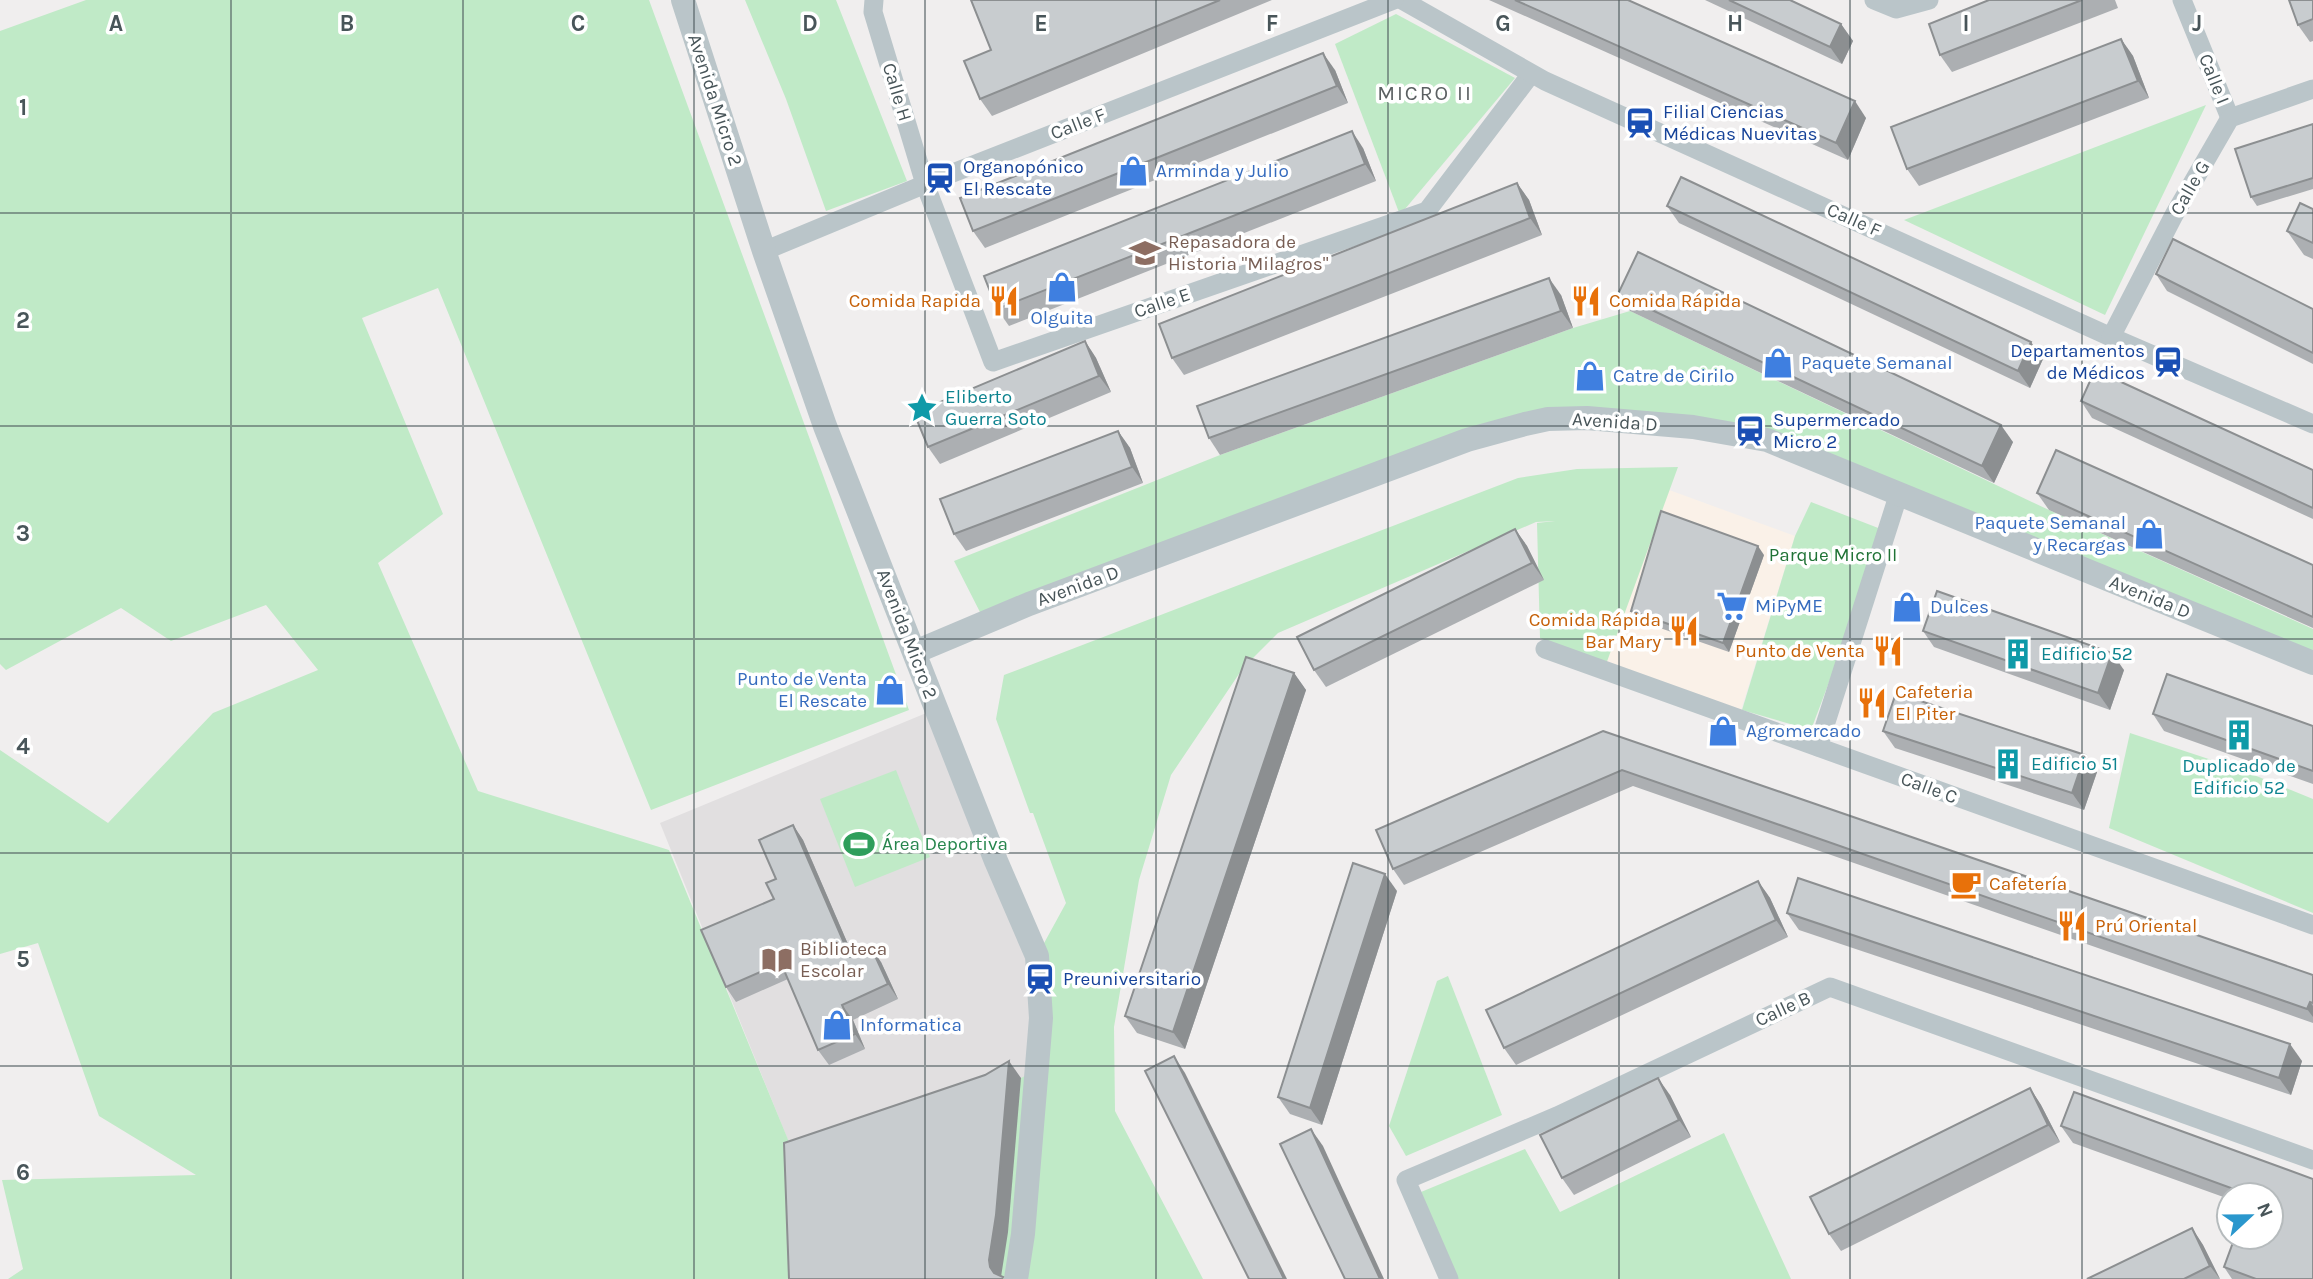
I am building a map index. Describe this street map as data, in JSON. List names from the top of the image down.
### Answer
{
  "streets": {
    "street": [
      "Calle I",
      "Calle H",
      "Avenida Micro 2",
      "Calle F",
      "Calle G",
      "Calle E",
      "Avenida D",
      "Calle C",
      "Calle B"
    ]
  },
  "crossings": [
    ["Calle I", "Calle G"],
    ["Calle H", "Calle F"],
    ["Calle H", "Calle E"],
    ["Avenida Micro 2", "Calle F"],
    ["Avenida Micro 2", "Avenida D"],
    ["Calle F", "Calle G"],
    ["Calle F", "Calle E"]
  ],
  "districts": ["MICRO II"],
  "parks": ["Parque Micro II"],
  "places": {
    "station": [
      "Filial Ciencias Médicas Nuevitas",
      "Organopónico El Rescate",
      "Departamentos de Médicos",
      "Supermercado Micro 2",
      "Preuniversitario"
    ],
    "shop": [
      "Arminda y Julio",
      "Olguita",
      "Paquete Semanal",
      "Catre de Cirilo",
      "Paquete Semanal y Recargas",
      "Dulces",
      "Punto de Venta El Rescate",
      "Agromercado",
      "Informatica"
    ],
    "school or university": ["Repasadora de Historia \"Milagros\""],
    "restaurant": [
      "Comida Rapida",
      "Comida Rápida",
      "Comida Rápida Bar Mary",
      "Punto de Venta",
      "Cafeteria El Piter",
      "Prú Oriental"
    ],
    "place": ["Eliberto Guerra Soto"],
    "supermarket": ["MiPyME"],
    "building": ["Edificio 52", "Duplicado de Edificio 52", "Edificio 51"],
    "sports": ["Área Deportiva"],
    "cafe": ["Cafetería"],
    "library": ["Biblioteca Escolar"]
  },
  "north": "right",
  "grid": {
    "columns": [
      "A",
      "B",
      "C",
      "D",
      "E",
      "F",
      "G",
      "H",
      "I",
      "J"
    ],
    "rows": [
      "1",
      "2",
      "3",
      "4",
      "5",
      "6"
    ]
  }
}
